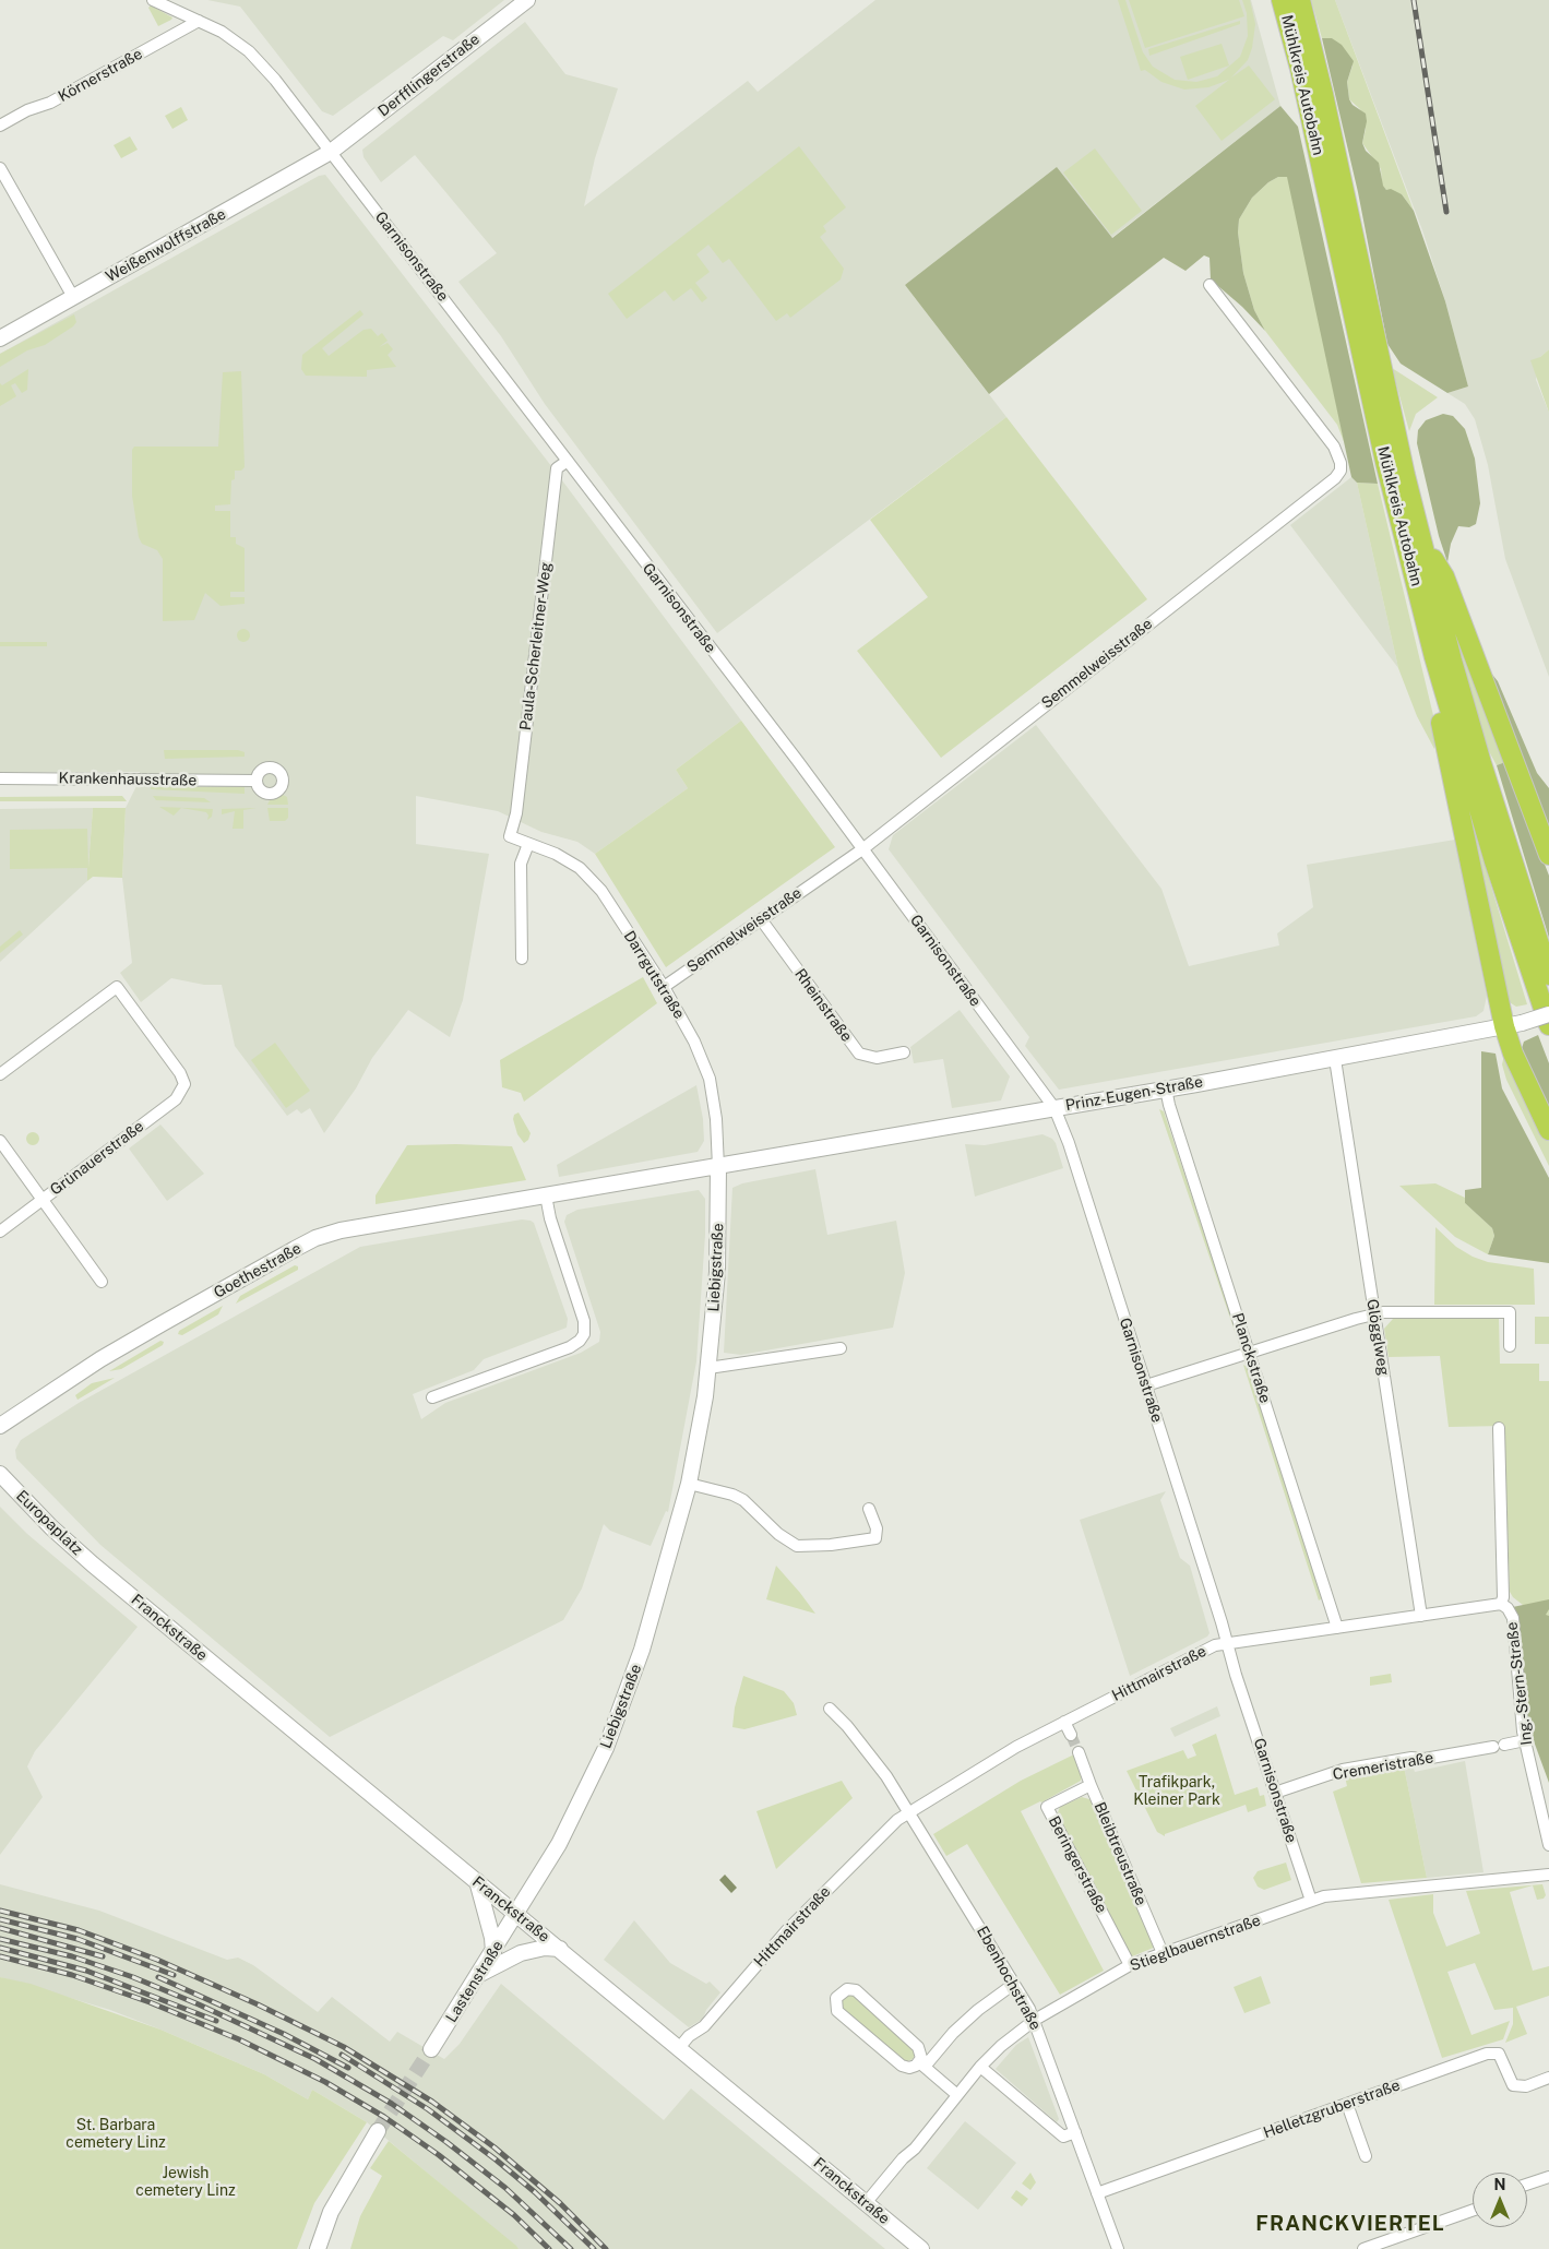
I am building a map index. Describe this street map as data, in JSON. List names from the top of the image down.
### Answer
{
  "streets": {
    "highway": ["Mühlkreis Autobahn"],
    "main road": [
      "Derfflingerstraße",
      "Weißenwolffstraße",
      "Prinz-Eugen-Straße",
      "Liebigstraße",
      "Goethestraße",
      "Europaplatz",
      "Franckstraße",
      "Lastenstraße"
    ],
    "street": [
      "Körnerstraße",
      "Garnisonstraße",
      "Paula-Scherleitner-Weg",
      "Semmelweisstraße",
      "Krankenhausstraße",
      "Darrgutstraße",
      "Rheinstraße",
      "Grünauerstraße",
      "Glögglweg",
      "Planckstraße",
      "Hittmairstraße",
      "Ing.-Stern-Straße",
      "Cremeristraße",
      "Bleibtreustraße",
      "Beringerstraße",
      "Stieglbauernstraße",
      "Ebenhochstraße",
      "Helletzgruberstraße"
    ]
  },
  "crossings": [
    ["Körnerstraße", "Garnisonstraße"],
    ["Derfflingerstraße", "Weißenwolffstraße"],
    ["Derfflingerstraße", "Garnisonstraße"],
    ["Weißenwolffstraße", "Garnisonstraße"],
    ["Garnisonstraße", "Paula-Scherleitner-Weg"],
    ["Garnisonstraße", "Semmelweisstraße"],
    ["Garnisonstraße", "Prinz-Eugen-Straße"],
    ["Garnisonstraße", "Hittmairstraße"],
    ["Garnisonstraße", "Cremeristraße"],
    ["Garnisonstraße", "Stieglbauernstraße"],
    ["Paula-Scherleitner-Weg", "Darrgutstraße"],
    ["Semmelweisstraße", "Darrgutstraße"],
    ["Semmelweisstraße", "Rheinstraße"],
    ["Darrgutstraße", "Prinz-Eugen-Straße"],
    ["Darrgutstraße", "Liebigstraße"],
    ["Darrgutstraße", "Goethestraße"],
    ["Prinz-Eugen-Straße", "Liebigstraße"],
    ["Prinz-Eugen-Straße", "Goethestraße"],
    ["Prinz-Eugen-Straße", "Glögglweg"],
    ["Prinz-Eugen-Straße", "Planckstraße"],
    ["Liebigstraße", "Goethestraße"],
    ["Liebigstraße", "Franckstraße"],
    ["Liebigstraße", "Lastenstraße"],
    ["Glögglweg", "Hittmairstraße"],
    ["Planckstraße", "Hittmairstraße"],
    ["Europaplatz", "Franckstraße"],
    ["Franckstraße", "Hittmairstraße"],
    ["Franckstraße", "Stieglbauernstraße"],
    ["Franckstraße", "Lastenstraße"],
    ["Hittmairstraße", "Ing.-Stern-Straße"],
    ["Hittmairstraße", "Ebenhochstraße"],
    ["Ing.-Stern-Straße", "Cremeristraße"],
    ["Bleibtreustraße", "Beringerstraße"],
    ["Bleibtreustraße", "Stieglbauernstraße"],
    ["Beringerstraße", "Stieglbauernstraße"],
    ["Stieglbauernstraße", "Ebenhochstraße"],
    ["Ebenhochstraße", "Helletzgruberstraße"]
  ],
  "districts": ["FRANCKVIERTEL"],
  "parks": ["Trafikpark, Kleiner Park", "St. Barbara cemetery Linz", "Jewish cemetery Linz"],
  "north": "top"
}
